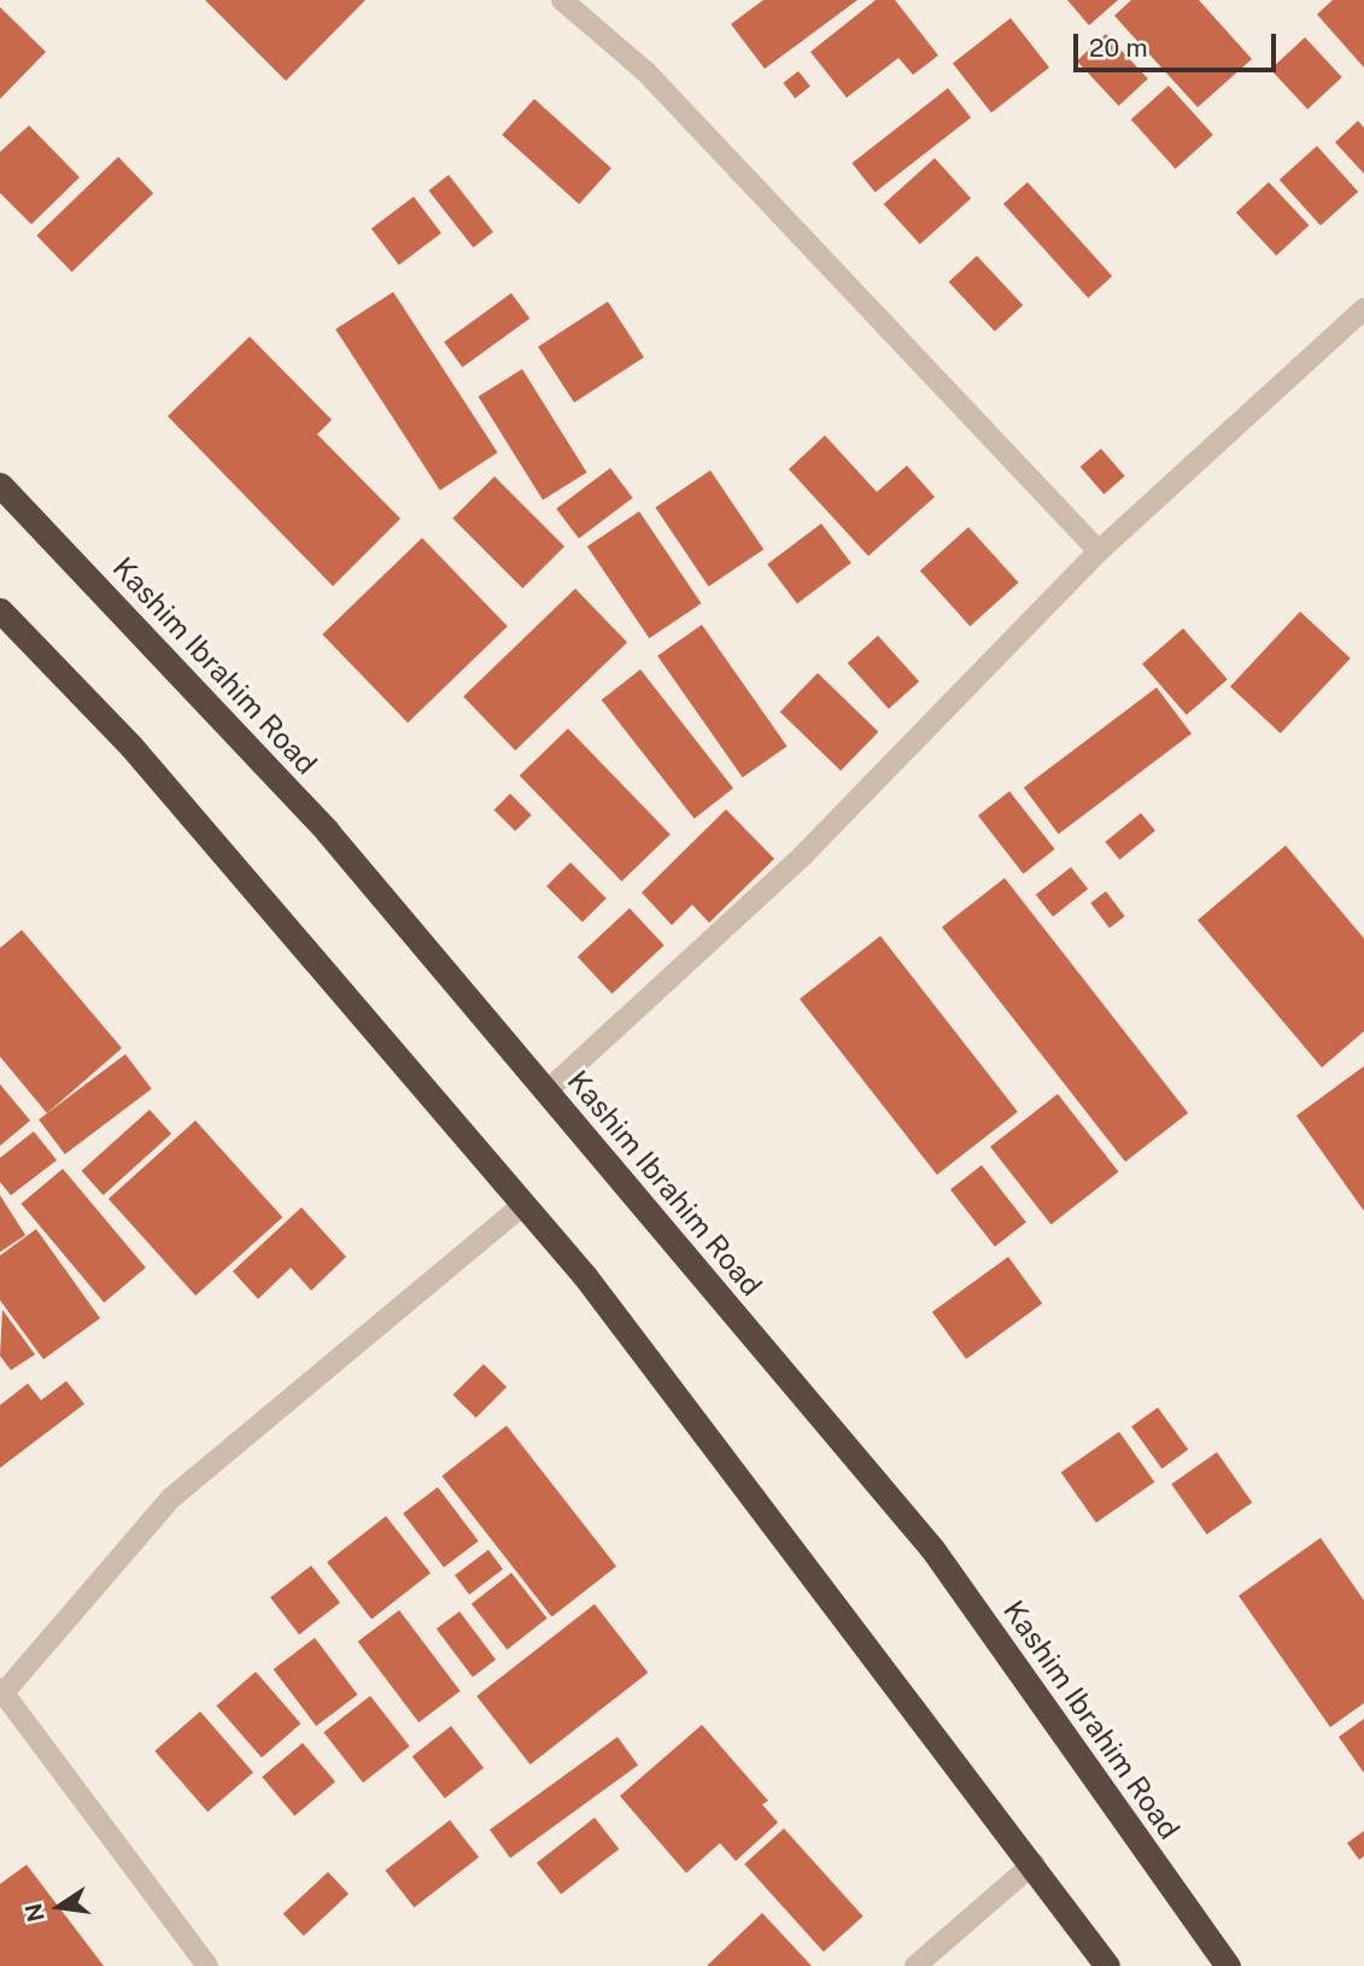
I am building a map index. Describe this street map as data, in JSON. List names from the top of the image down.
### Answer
{
  "streets": {
    "highway": ["Kashim Ibrahim Road"]
  },
  "scale_bar": "20 m",
  "north": "left"
}
